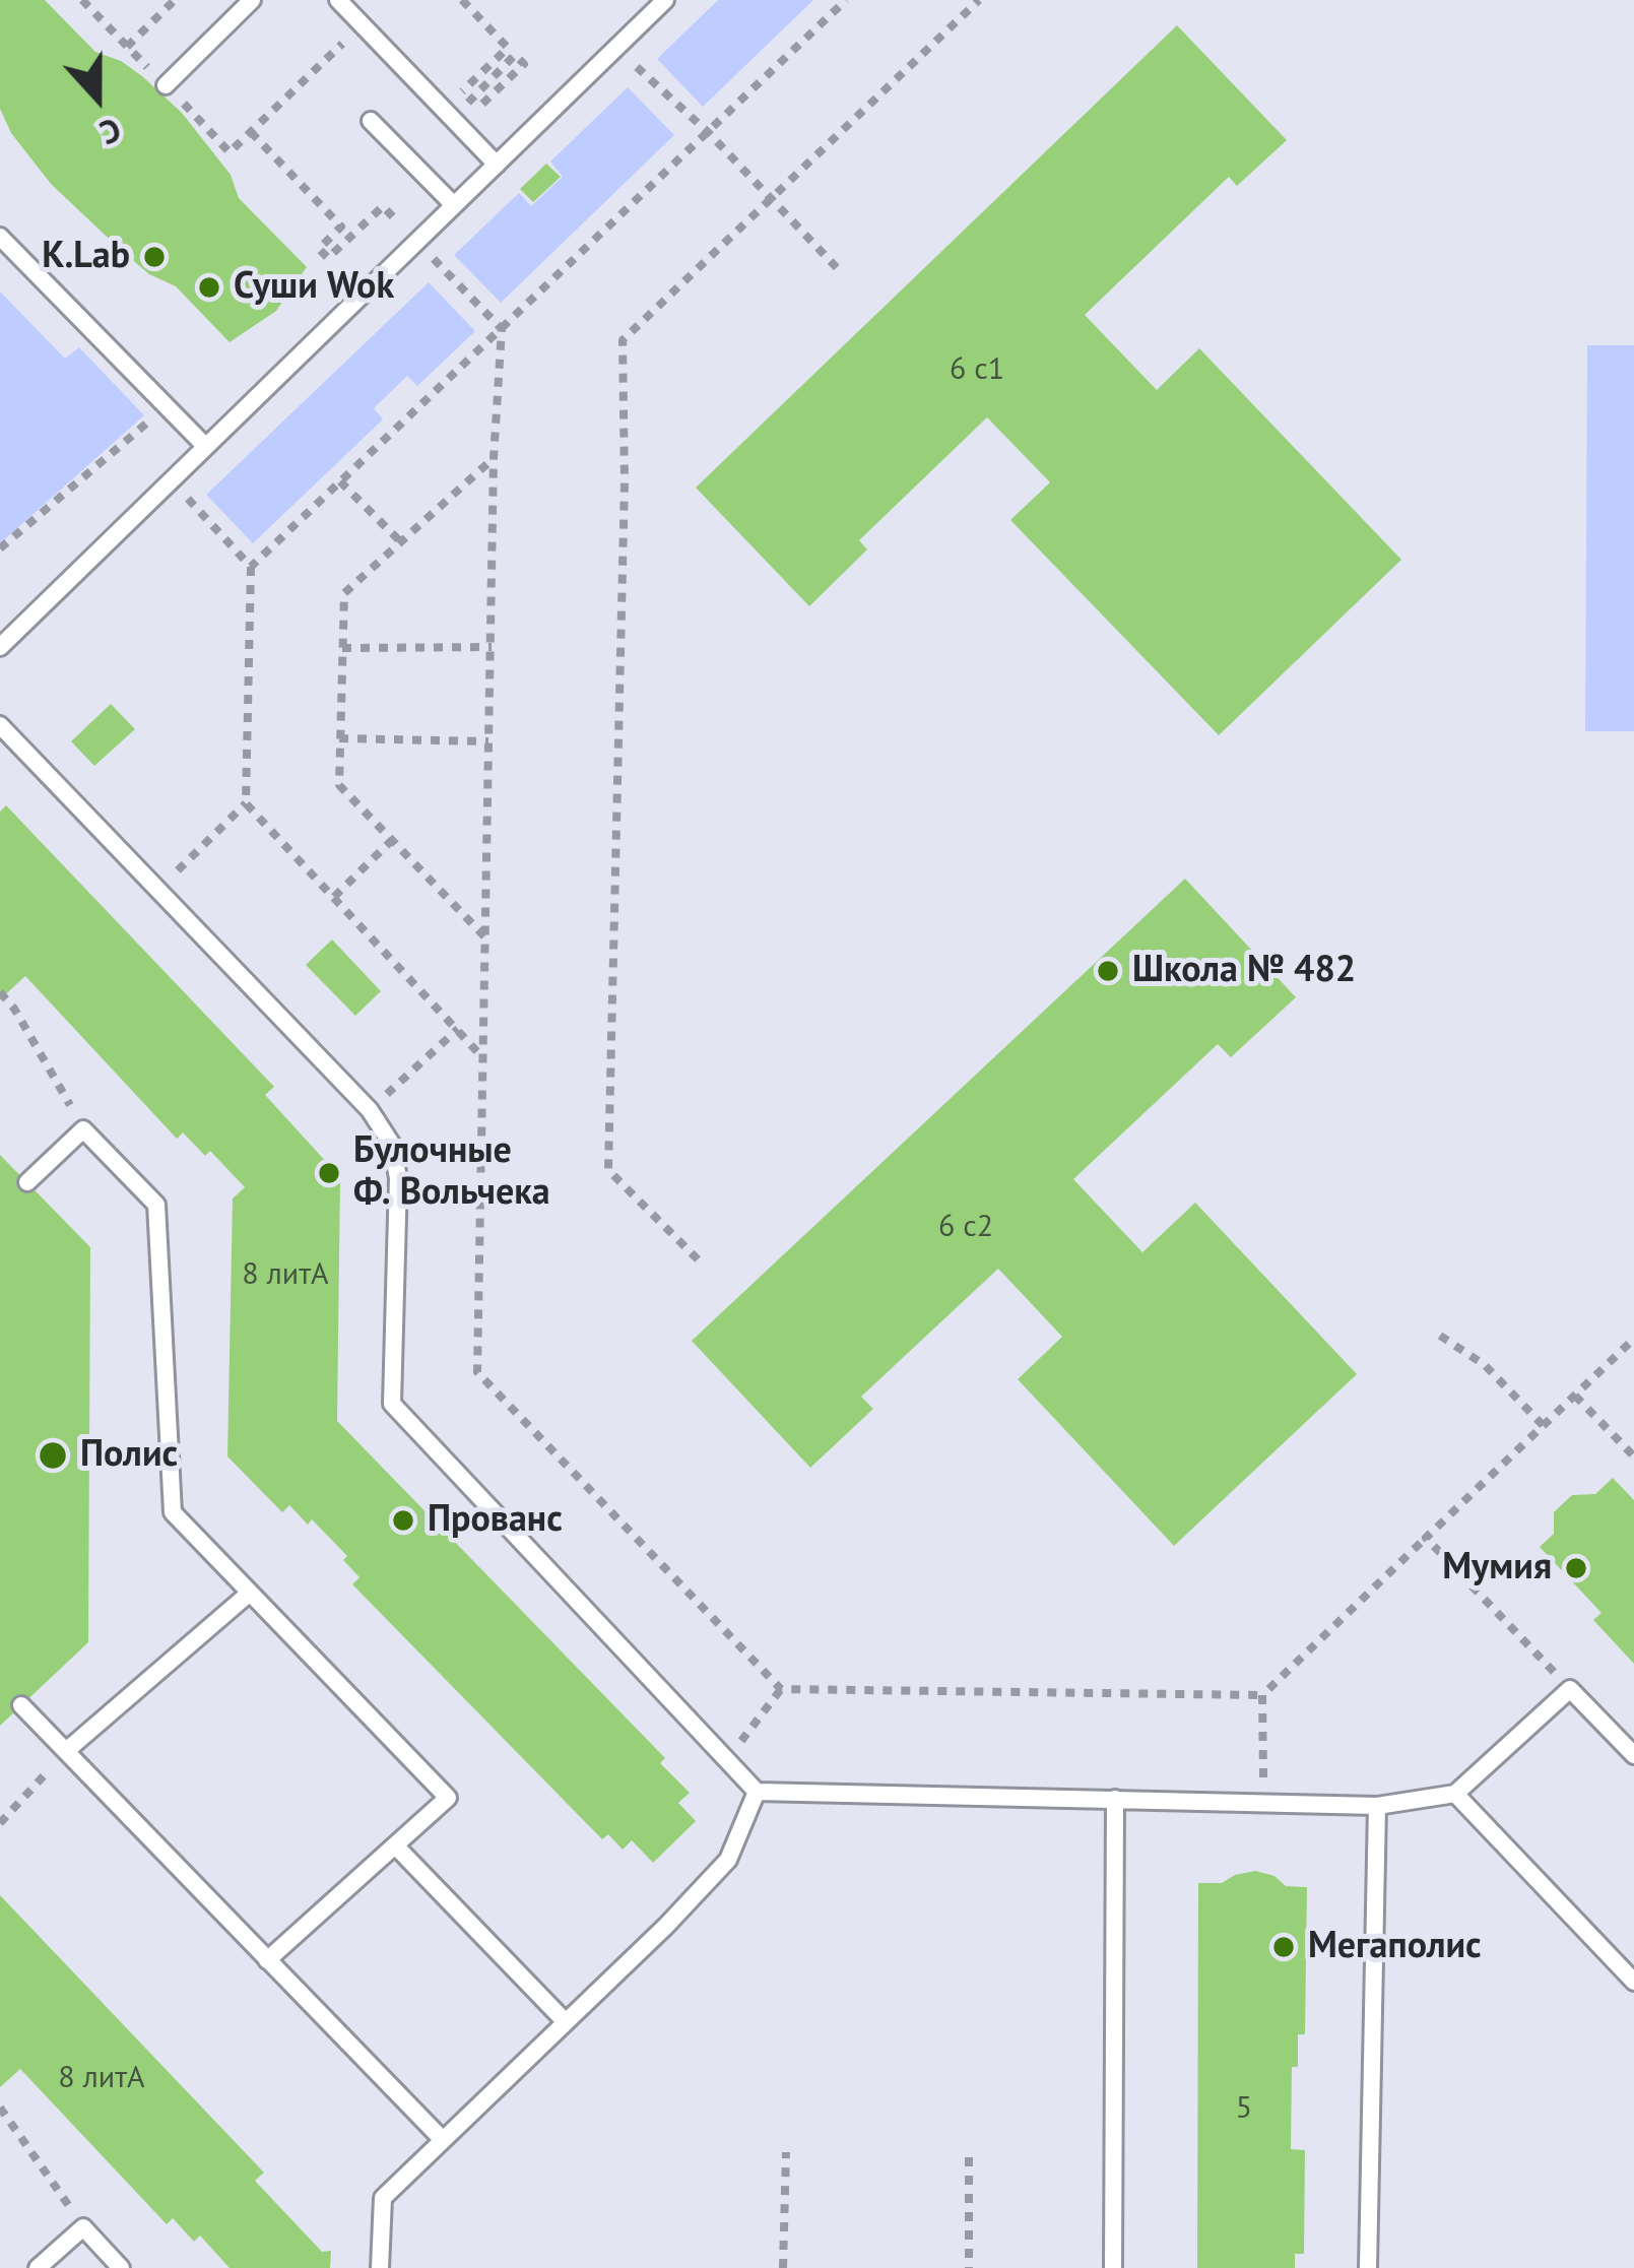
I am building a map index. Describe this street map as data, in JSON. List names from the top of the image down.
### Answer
{
  "places": [
    "K.Lab",
    "Суши Wok",
    "Школа № 482",
    "Булочные Ф. Вольчека",
    "Полис",
    "Прованс",
    "Мумия",
    "Мегаполис"
  ],
  "house_numbers": [
    "6 с1",
    "6 с2",
    "8 литА",
    "8 литА",
    "5"
  ],
  "north": "bottom"
}
